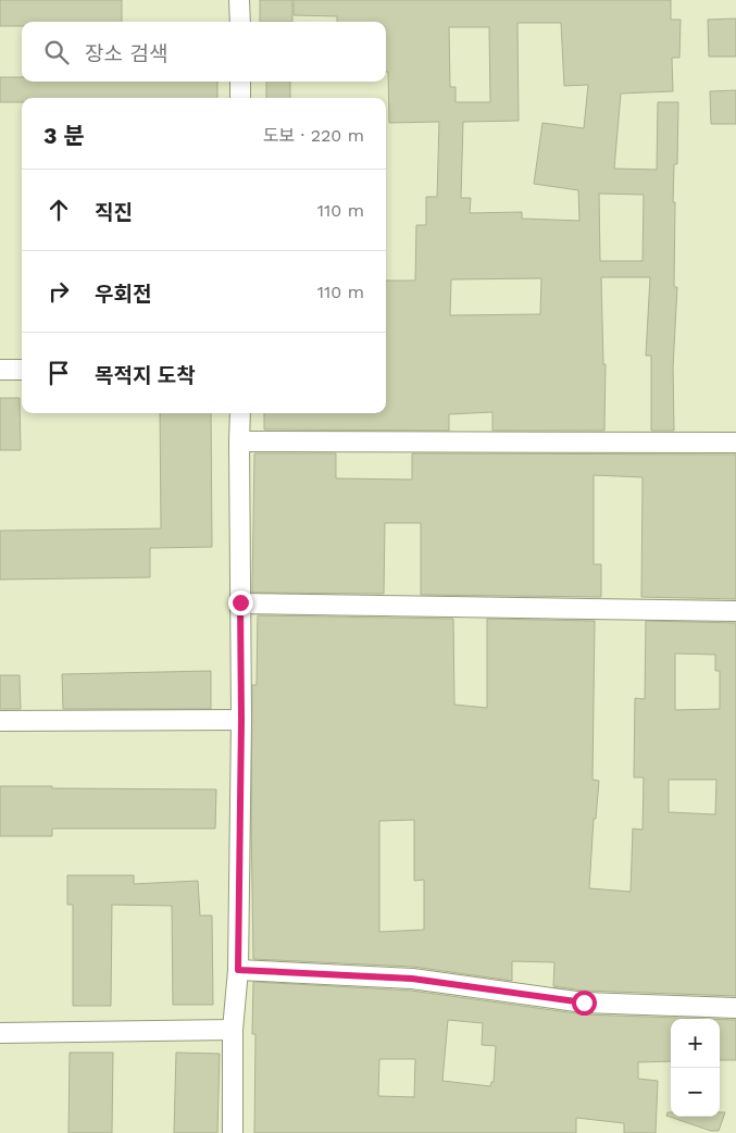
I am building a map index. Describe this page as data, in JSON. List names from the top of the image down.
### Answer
{
  "page": {
    "search": "장소 검색",
    "heading": ["3 분", "도보 · 220 m"],
    "list": [
      ["직진", "110 m"],
      ["우회전", "110 m"],
      "목적지 도착"
    ],
    "map_buttons": ["+", "−"]
  }
}
